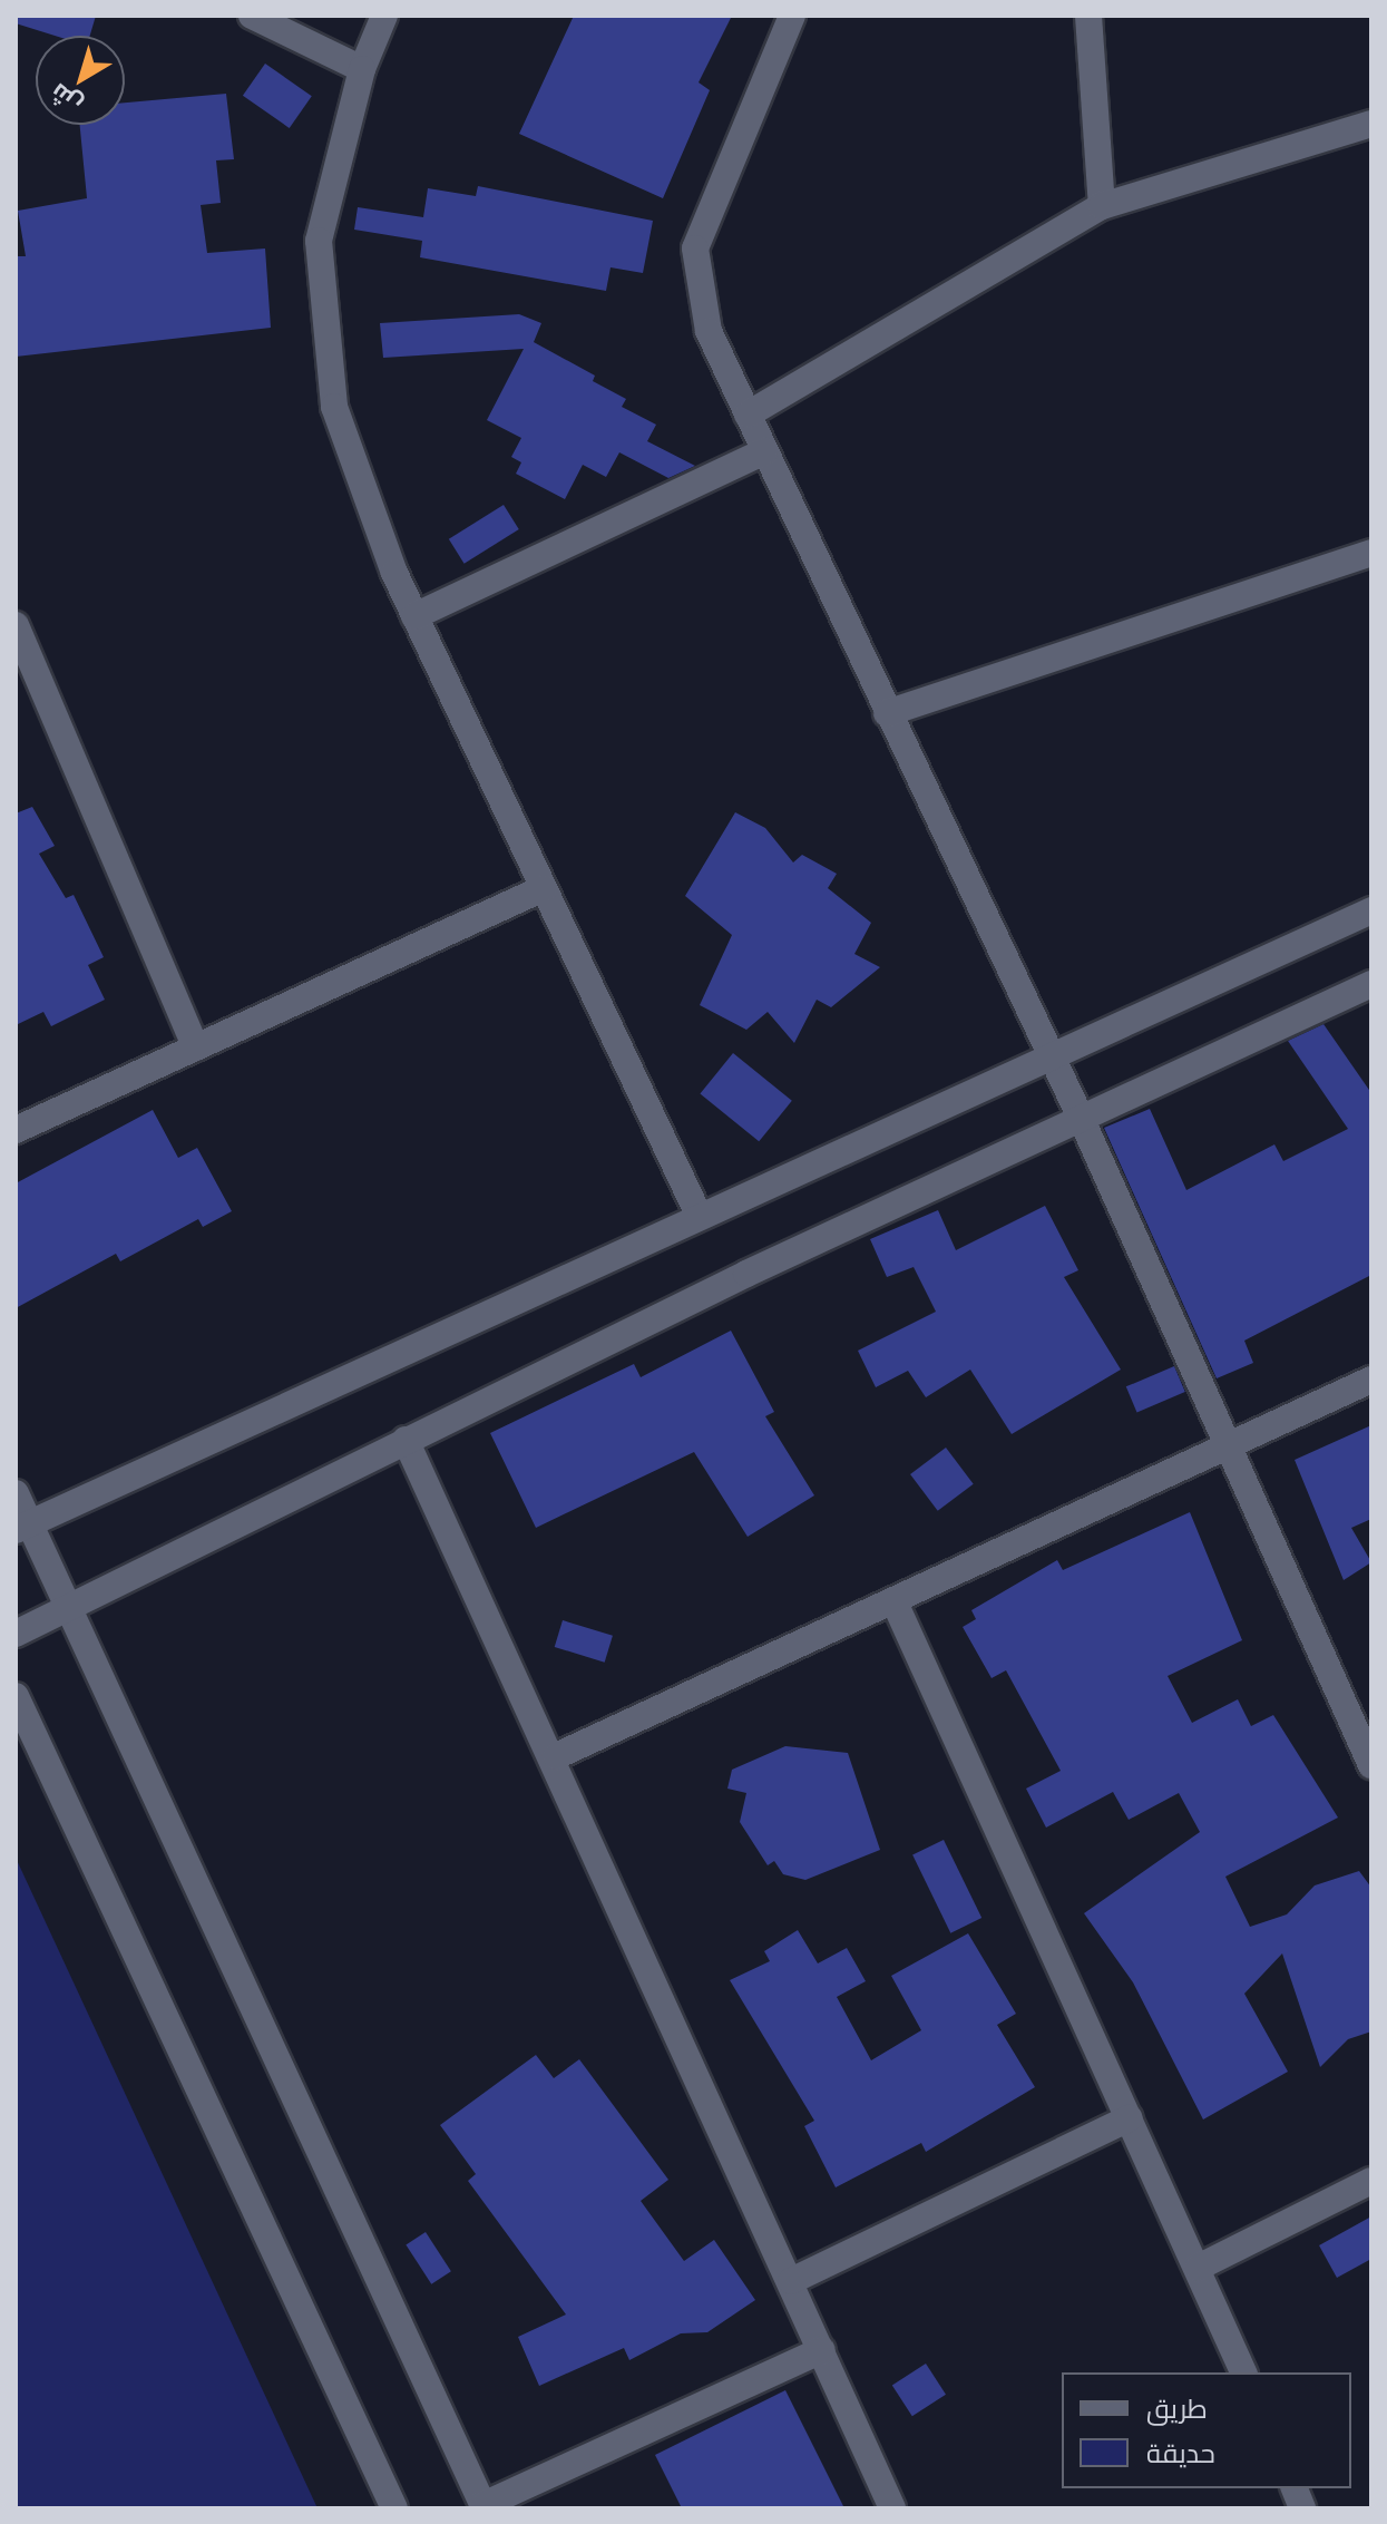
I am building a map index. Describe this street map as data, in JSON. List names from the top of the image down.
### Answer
{
  "legend": ["طريق", "حديقة"],
  "north": "bottom left"
}
